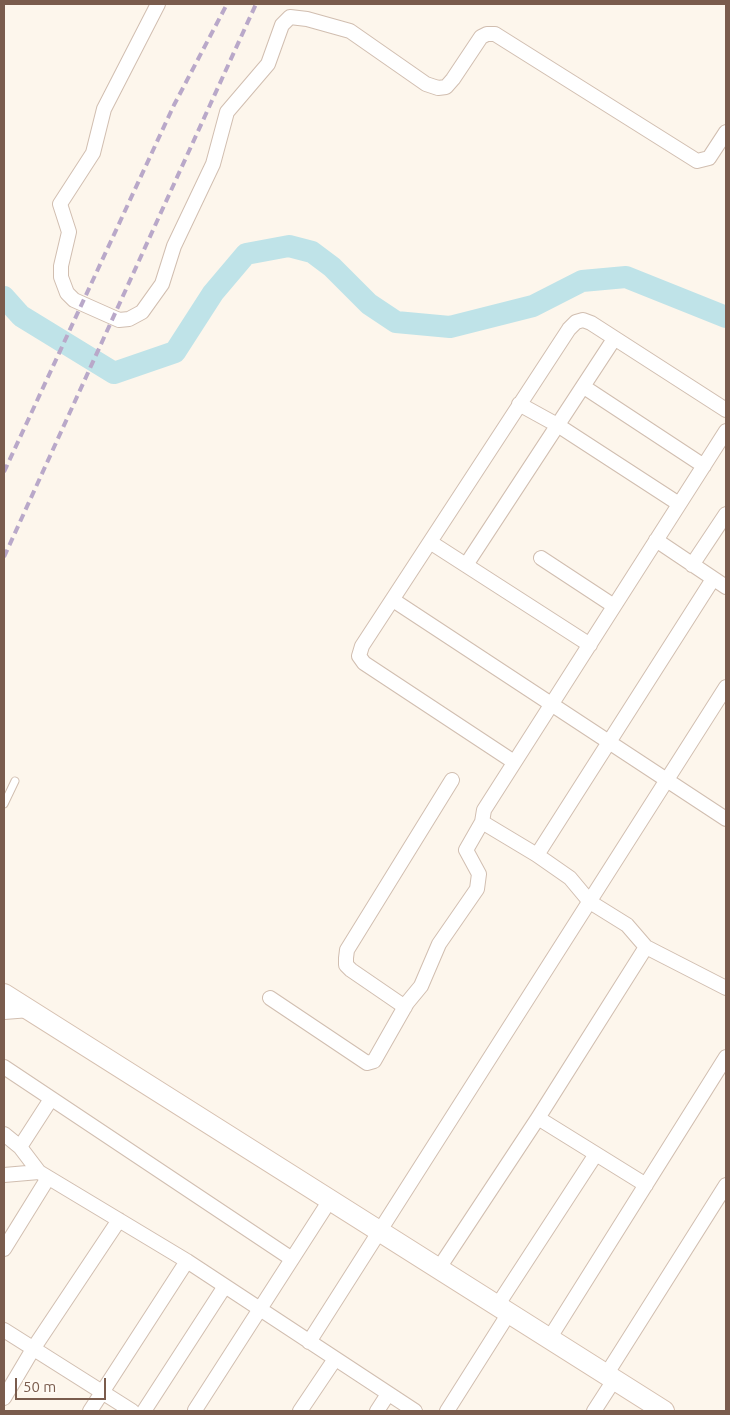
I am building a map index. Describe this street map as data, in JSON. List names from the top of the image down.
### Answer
{
  "scale_bar": "50 m"
}
